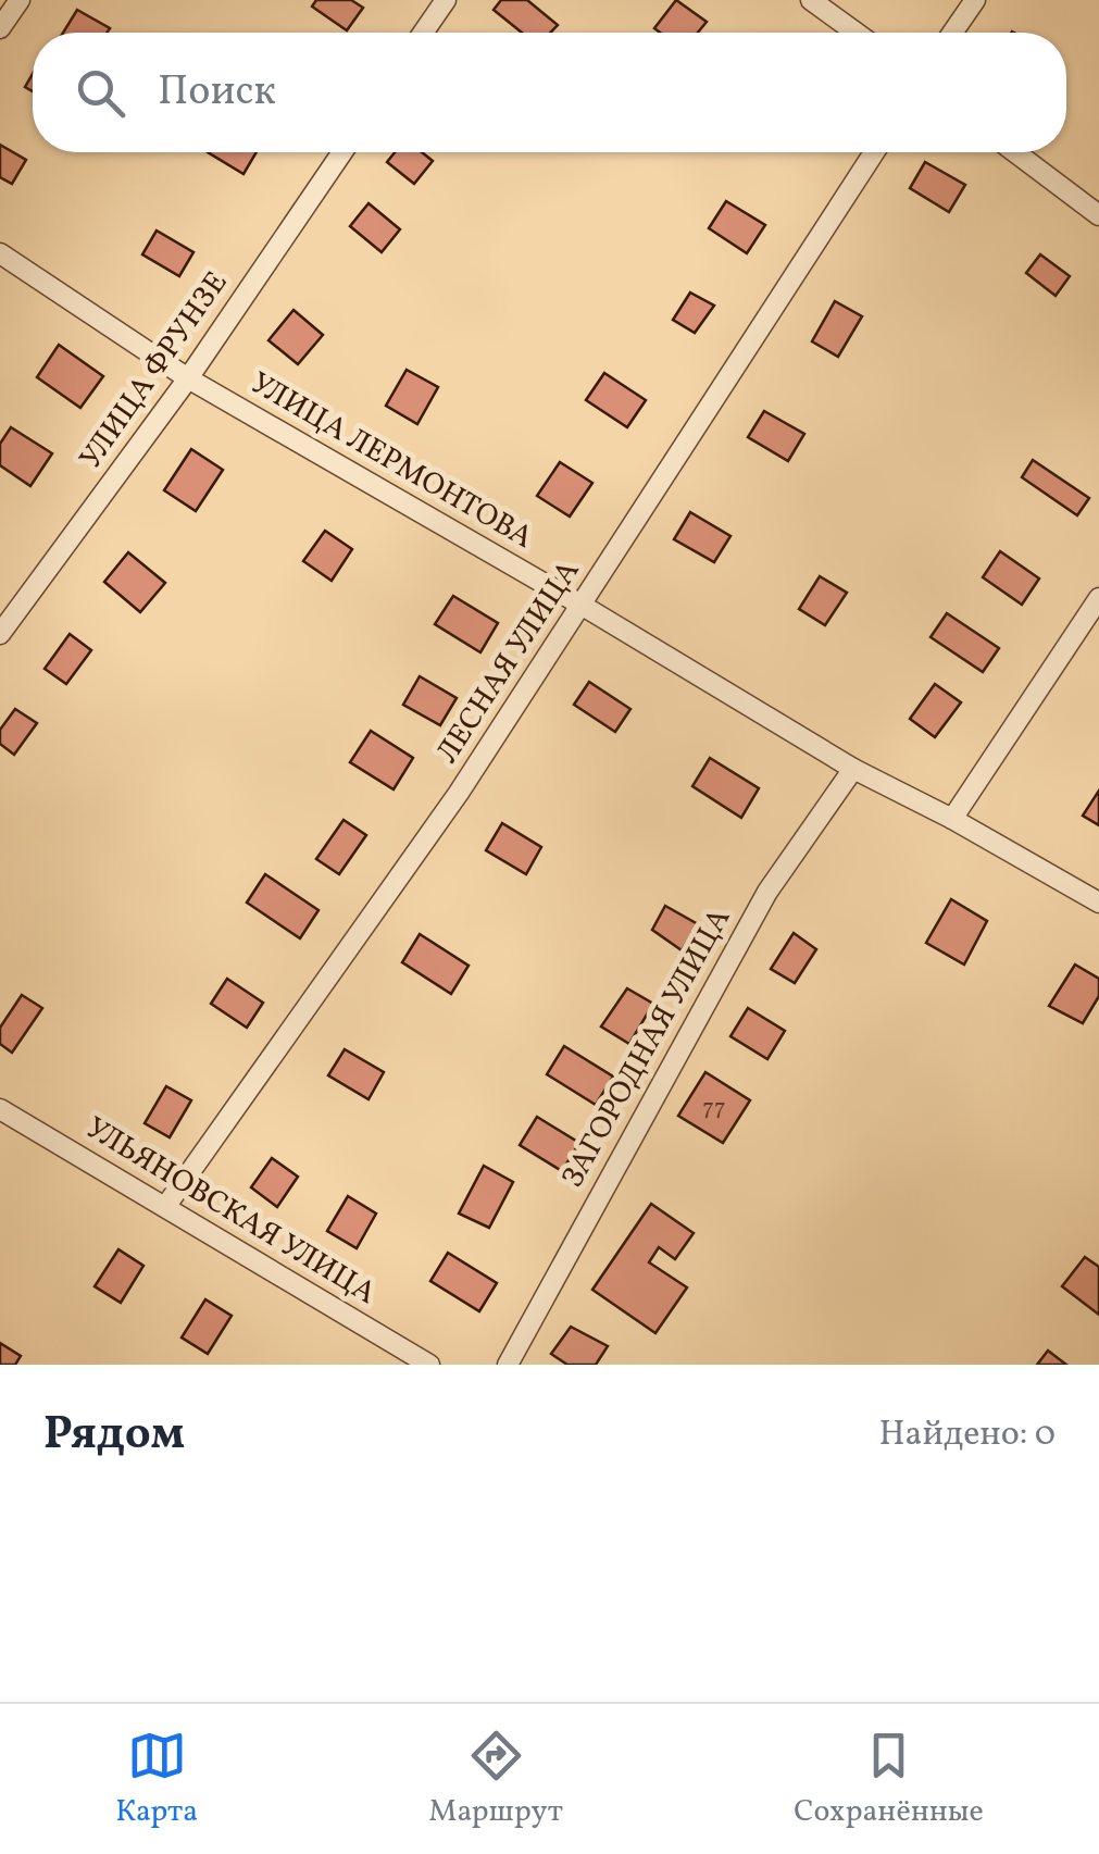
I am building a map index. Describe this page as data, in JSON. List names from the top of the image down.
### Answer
{
  "streets": {
    "street": [
      "УЛИЦА ФРУНЗЕ",
      "УЛИЦА ЛЕРМОНТОВА",
      "ЛЕСНАЯ УЛИЦА",
      "ЗАГОРОДНАЯ УЛИЦА",
      "УЛЬЯНОВСКАЯ УЛИЦА"
    ]
  },
  "crossings": [
    ["УЛИЦА ФРУНЗЕ", "УЛИЦА ЛЕРМОНТОВА"],
    ["УЛИЦА ЛЕРМОНТОВА", "ЛЕСНАЯ УЛИЦА"],
    ["УЛИЦА ЛЕРМОНТОВА", "ЗАГОРОДНАЯ УЛИЦА"],
    ["ЛЕСНАЯ УЛИЦА", "УЛЬЯНОВСКАЯ УЛИЦА"]
  ],
  "house_numbers": ["77"],
  "page": {
    "search": "Поиск",
    "heading": ["Рядом", "Найдено: 0"],
    "nav": ["Карта", "Маршрут", "Сохранённые"]
  }
}
